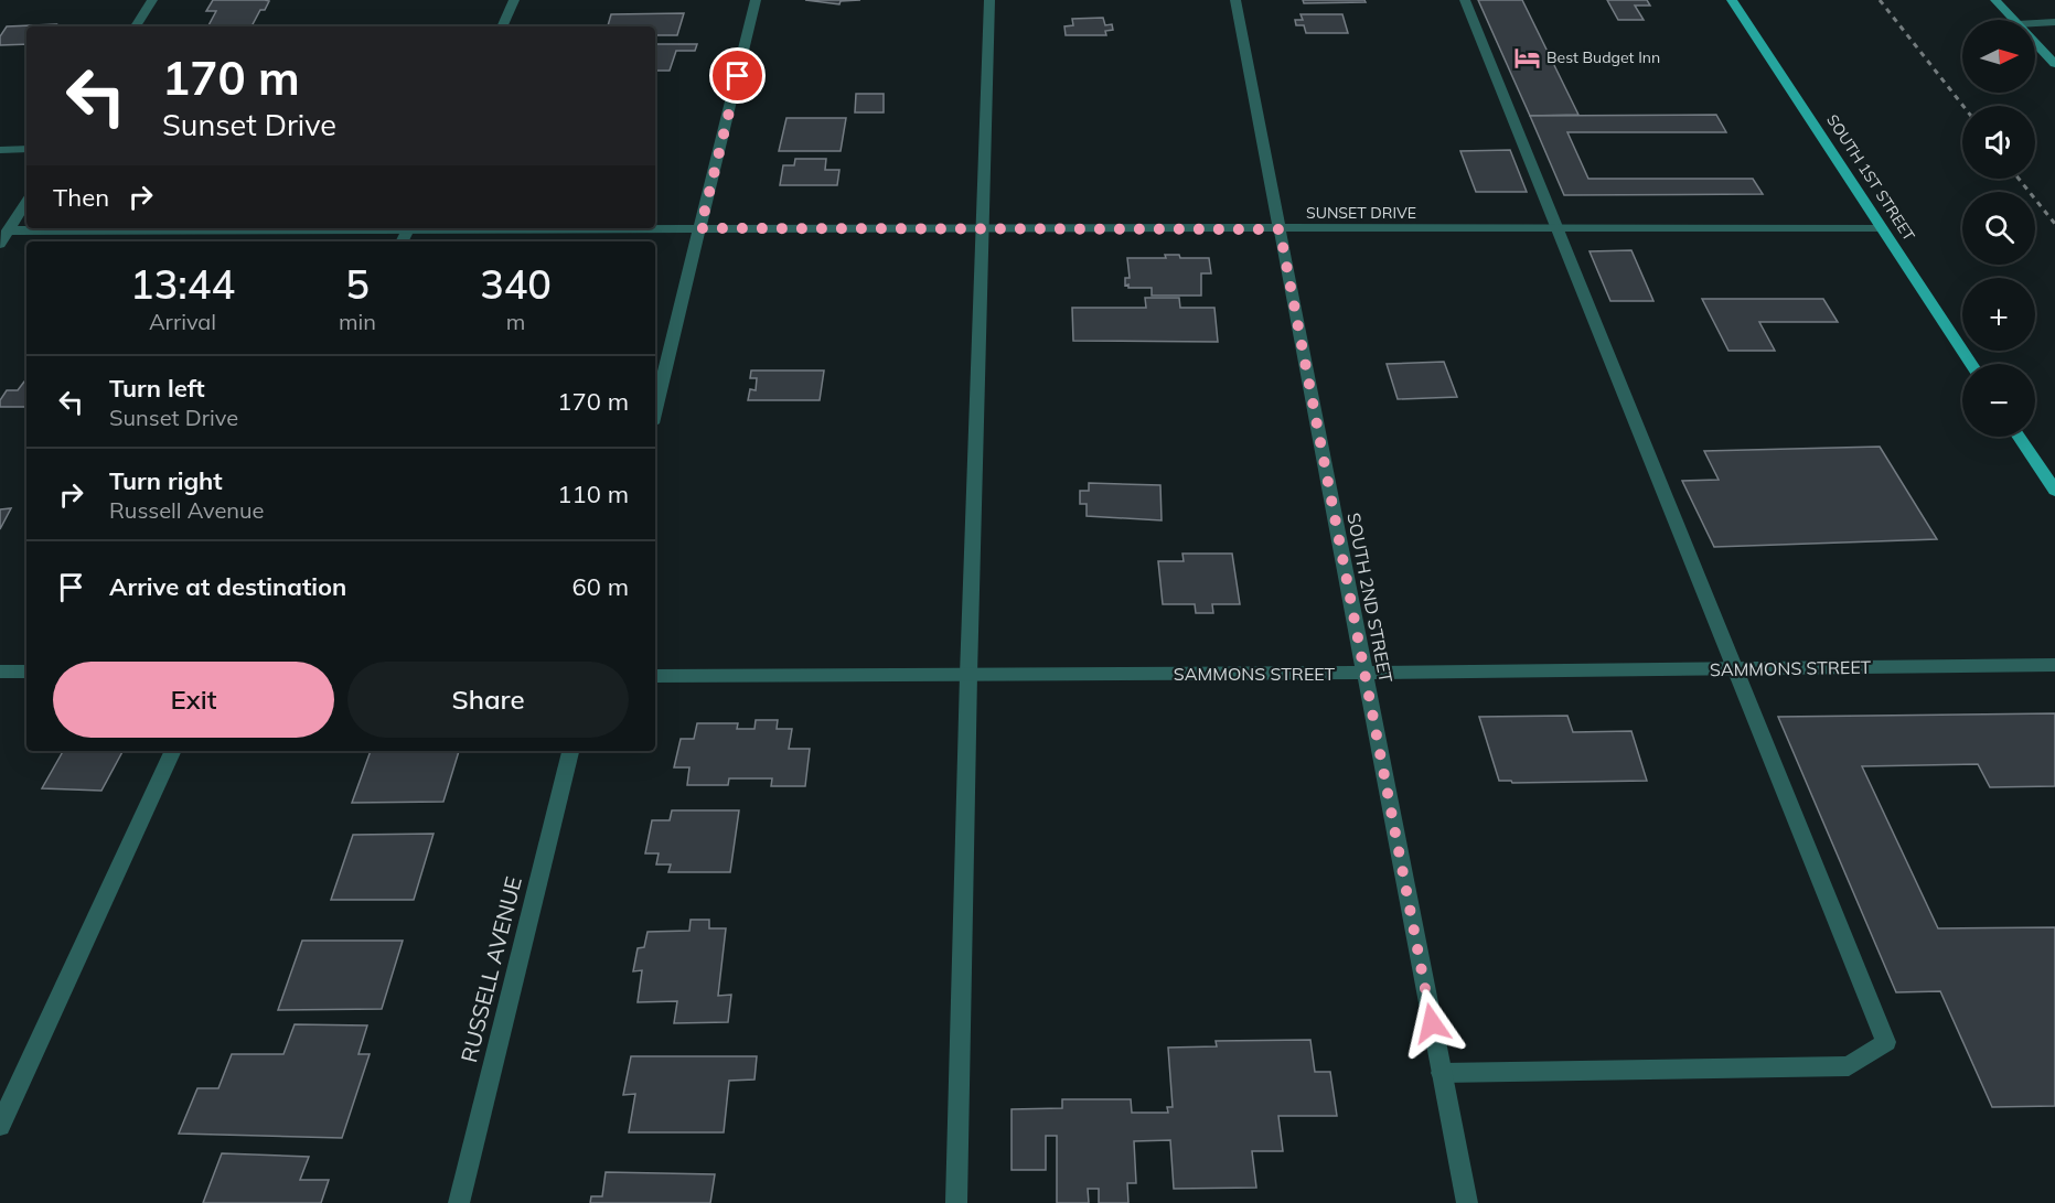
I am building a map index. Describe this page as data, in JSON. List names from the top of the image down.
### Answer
{
  "streets": {
    "main road": ["SOUTH 1ST STREET"],
    "street": [
      "SUNSET DRIVE",
      "SOUTH 2ND STREET",
      "SAMMONS STREET",
      "RUSSELL AVENUE"
    ]
  },
  "crossings": [
    ["SOUTH 1ST STREET", "SUNSET DRIVE"],
    ["SUNSET DRIVE", "SOUTH 2ND STREET"],
    ["SOUTH 2ND STREET", "SAMMONS STREET"]
  ],
  "places": {
    "hotel": ["Best Budget Inn"]
  },
  "north": "right",
  "page": {
    "map_buttons": ["+", "−"],
    "turn": ["170 m", "Sunset Drive"],
    "then": "Then",
    "eta": [
      "13:44",
      "Arrival",
      "5",
      "min",
      "340",
      "m"
    ],
    "list": [
      {
        "name": "Turn left",
        "note": "Sunset Drive",
        "value": "170 m"
      },
      {
        "name": "Turn right",
        "note": "Russell Avenue",
        "value": "110 m"
      },
      {
        "name": "Arrive at destination",
        "value": "60 m"
      }
    ],
    "buttons": ["Exit", "Share"]
  }
}
